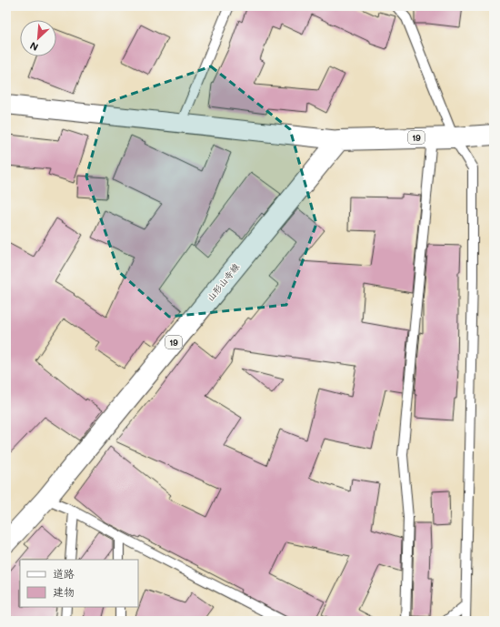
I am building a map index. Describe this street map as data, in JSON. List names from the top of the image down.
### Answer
{
  "streets": {
    "main road": ["19", "山形山寺線"]
  },
  "crossings": [
    ["19", "山形山寺線"]
  ],
  "legend": ["道路", "建物"],
  "north": "bottom left"
}
